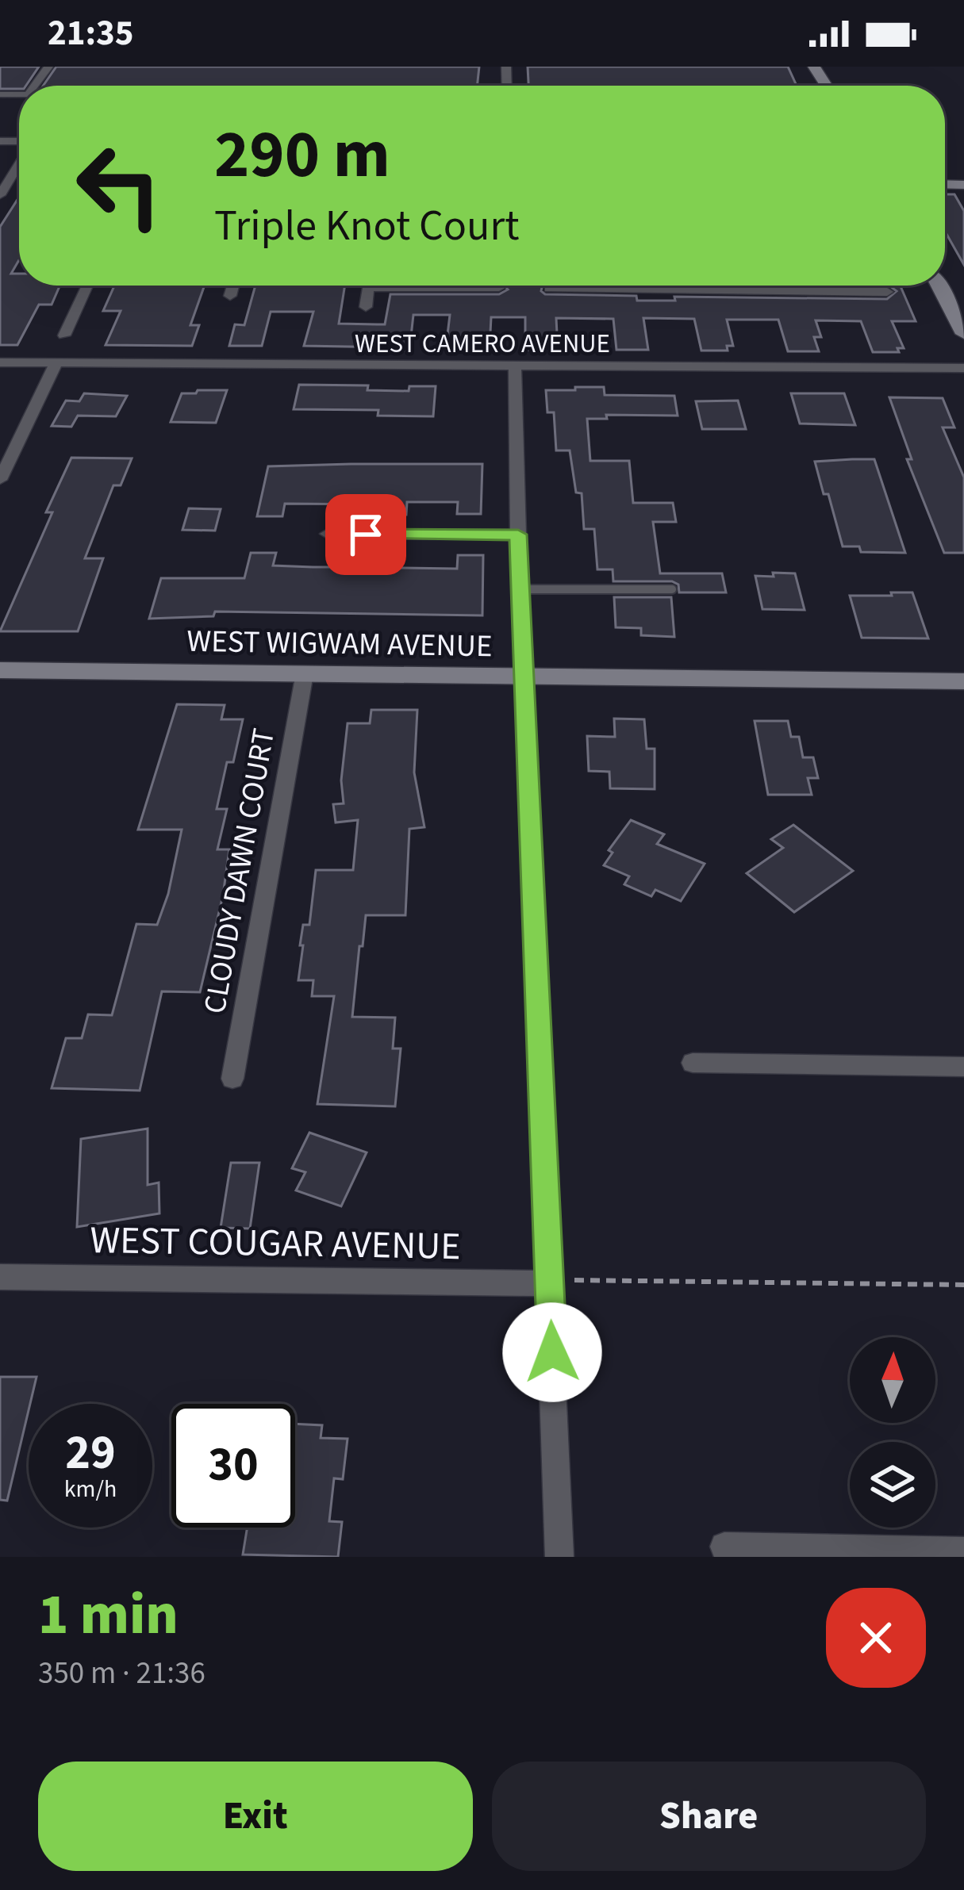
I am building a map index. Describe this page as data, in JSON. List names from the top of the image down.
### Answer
{
  "streets": {
    "street": [
      "WEST CAMERO AVENUE",
      "WEST WIGWAM AVENUE",
      "CLOUDY DAWN COURT",
      "WEST COUGAR AVENUE"
    ]
  },
  "crossings": [
    ["WEST WIGWAM AVENUE", "CLOUDY DAWN COURT"]
  ],
  "north": "top",
  "page": {
    "status": "21:35",
    "turn": ["290 m", "Triple Knot Court"],
    "speed": "29 km/h",
    "limit": "30",
    "heading": ["1 min", "350 m · 21:36"],
    "buttons": ["Exit", "Share"]
  }
}
